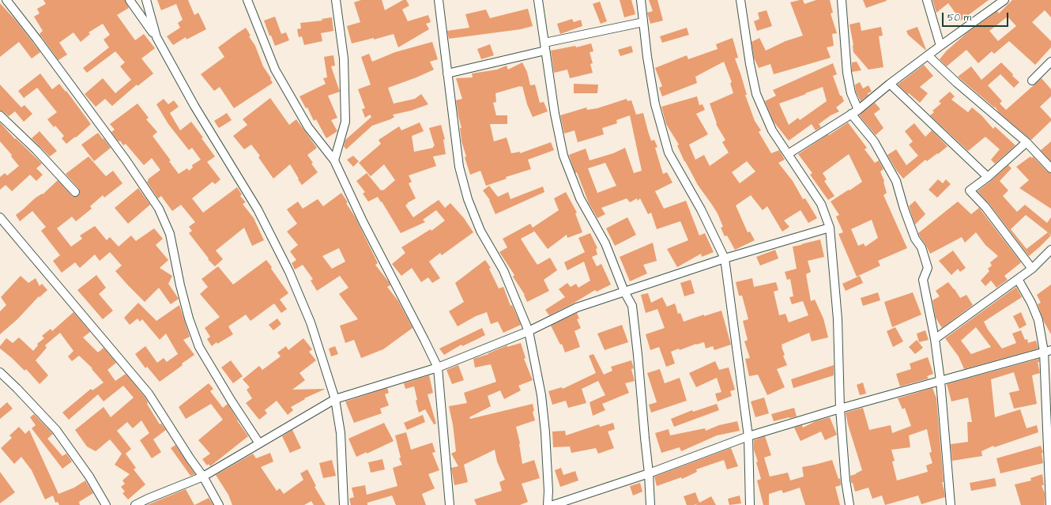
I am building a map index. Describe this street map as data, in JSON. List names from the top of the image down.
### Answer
{
  "scale_bar": "50 m"
}
